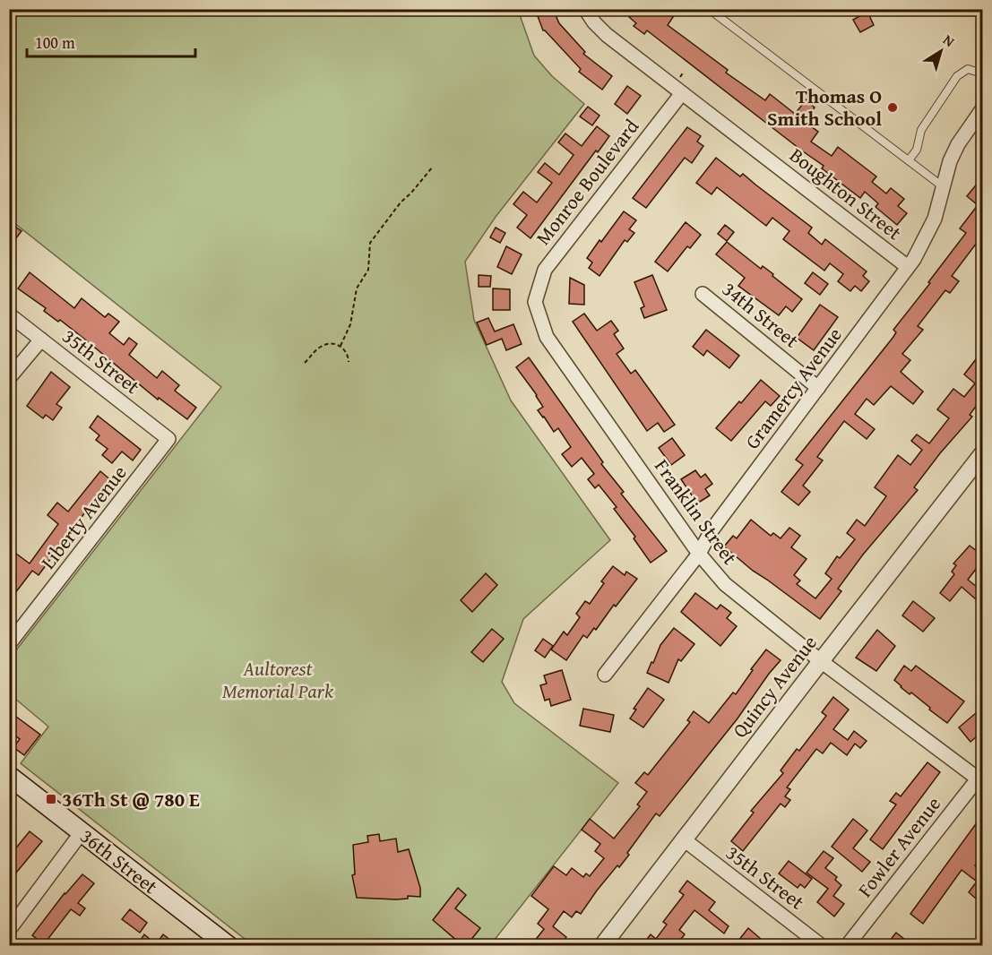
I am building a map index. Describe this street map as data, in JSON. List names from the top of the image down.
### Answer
{
  "streets": {
    "main road": ["36th Street"],
    "street": [
      "Monroe Boulevard",
      "Boughton Street",
      "34th Street",
      "35th Street",
      "Gramercy Avenue",
      "Franklin Street",
      "Liberty Avenue",
      "Quincy Avenue",
      "Fowler Avenue"
    ]
  },
  "crossings": [
    ["Monroe Boulevard", "Boughton Street"],
    ["Monroe Boulevard", "Franklin Street"],
    ["Boughton Street", "Gramercy Avenue"],
    ["34th Street", "Gramercy Avenue"],
    ["35th Street", "Liberty Avenue"],
    ["35th Street", "Quincy Avenue"],
    ["Gramercy Avenue", "Franklin Street"],
    ["Franklin Street", "Quincy Avenue"],
    ["Franklin Street", "Fowler Avenue"]
  ],
  "parks": ["Aultorest Memorial Park"],
  "places": {
    "other": ["Thomas O Smith School"],
    "transit": ["36Th St @ 780 E"]
  },
  "scale_bar": "100 m",
  "north": "top right"
}
